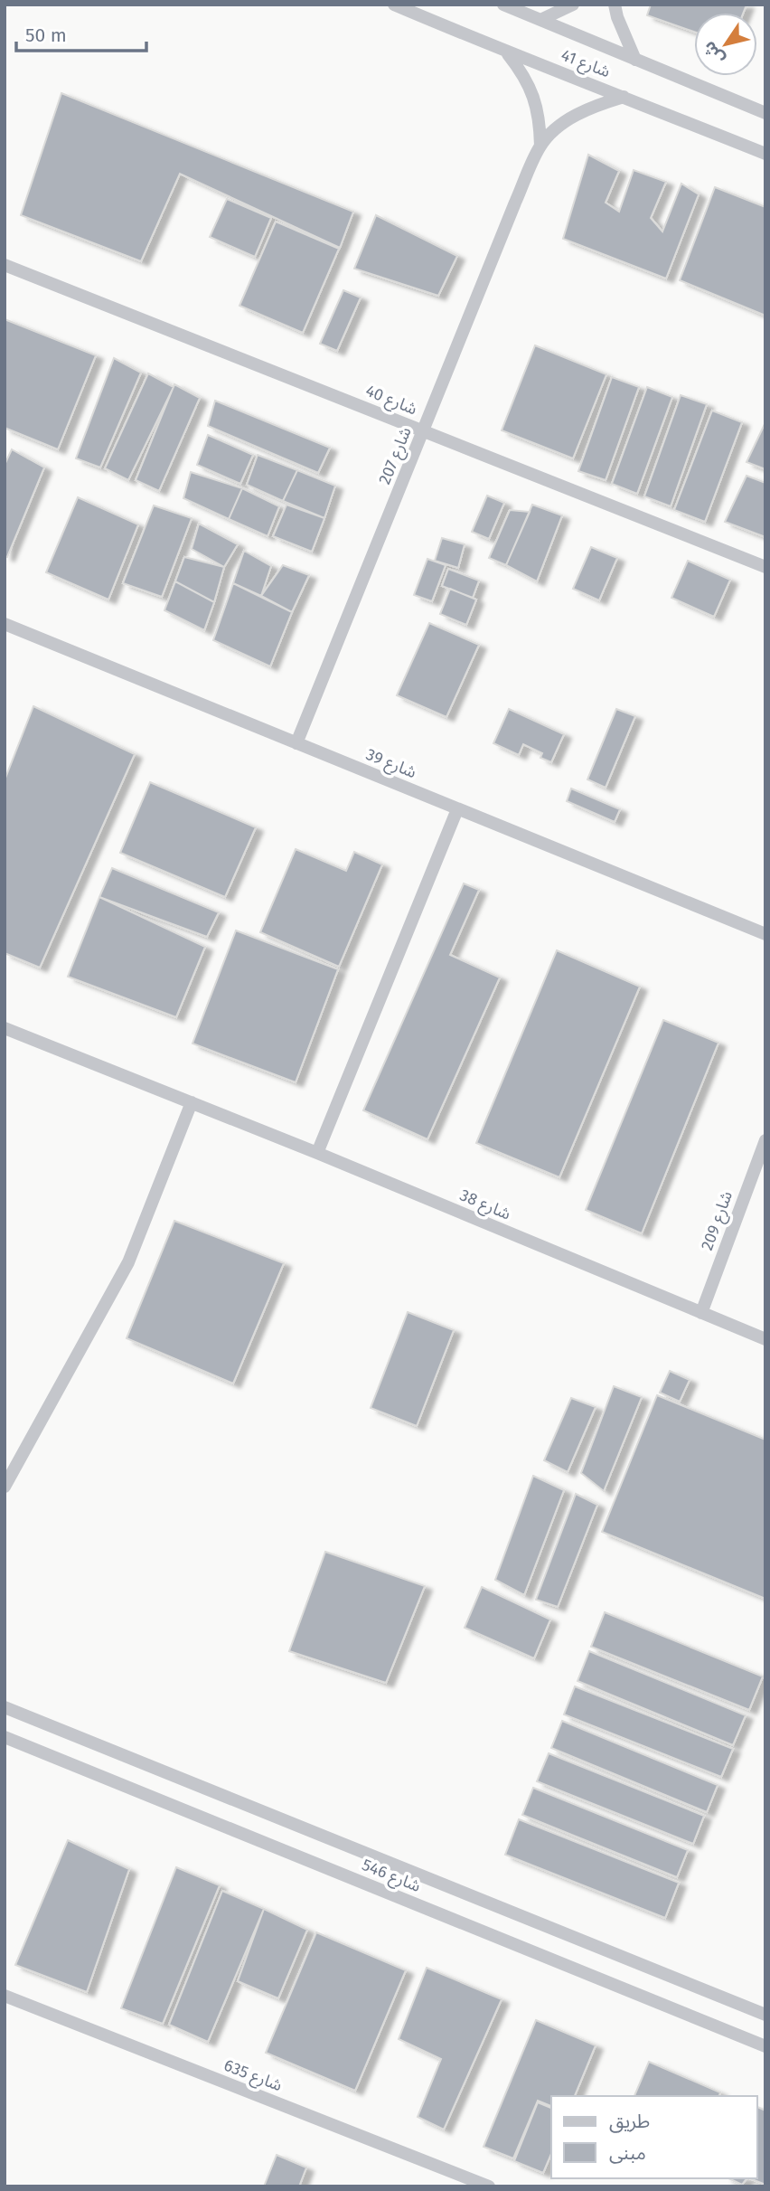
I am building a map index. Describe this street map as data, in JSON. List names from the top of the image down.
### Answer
{
  "streets": {
    "street": [
      "شارع 41",
      "شارع 40",
      "شارع 207",
      "شارع 39",
      "شارع 38",
      "شارع 209",
      "شارع 546",
      "شارع 635"
    ]
  },
  "crossings": [
    ["شارع 41", "شارع 207"],
    ["شارع 40", "شارع 207"],
    ["شارع 207", "شارع 39"],
    ["شارع 38", "شارع 209"]
  ],
  "legend": ["طريق", "مبنى"],
  "scale_bar": "50 m",
  "north": "bottom left"
}
